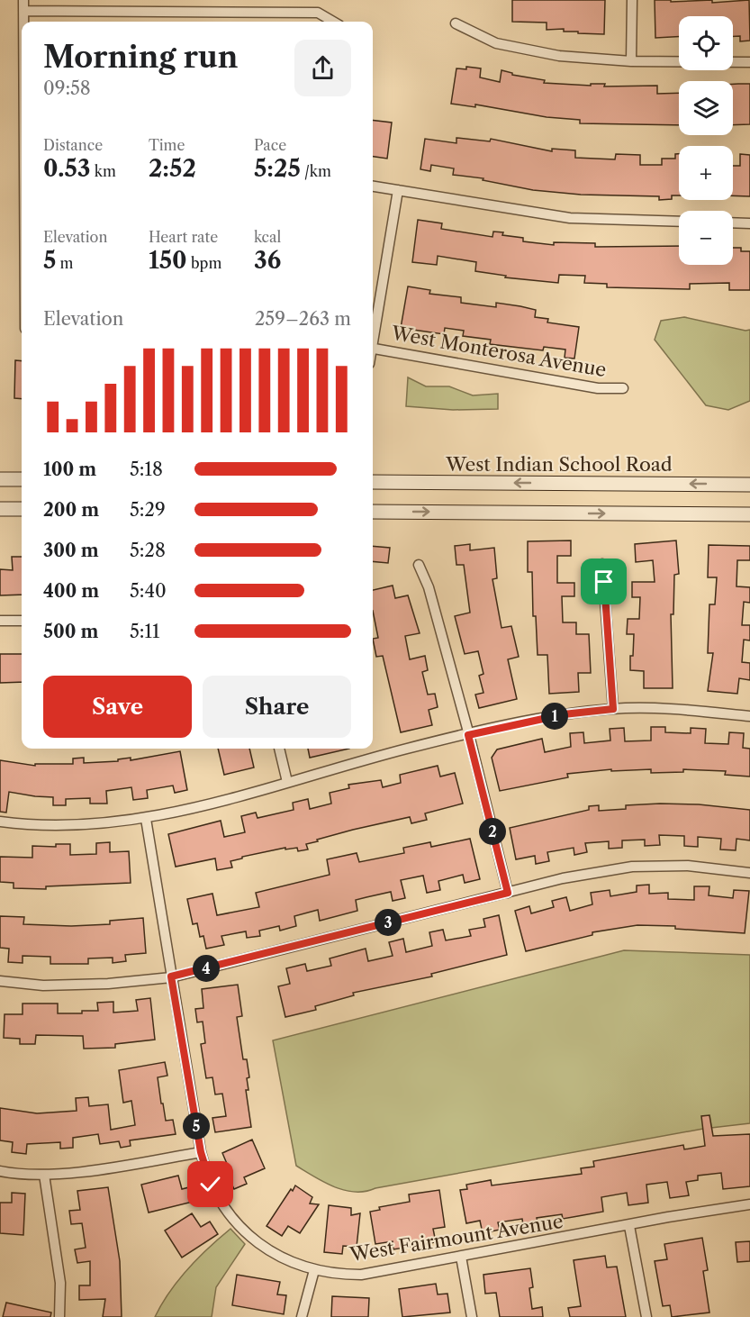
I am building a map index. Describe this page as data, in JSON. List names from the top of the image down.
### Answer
{
  "streets": {
    "main road": ["West Indian School Road"],
    "street": ["West Monterosa Avenue", "West Fairmount Avenue"]
  },
  "page": {
    "map_buttons": ["+", "−"],
    "heading": ["Morning run", "09:58"],
    "stats": [
      ["Distance", "0.53 km"],
      ["Time", "2:52"],
      ["Pace", "5:25 /km"],
      ["Elevation", "5 m"],
      ["Heart rate", "150 bpm"],
      ["kcal", "36"]
    ],
    "chart": ["Elevation", "259–263 m"],
    "list": [
      {
        "name": "100 m",
        "note": "5:18"
      },
      {
        "name": "200 m",
        "note": "5:29"
      },
      {
        "name": "300 m",
        "note": "5:28"
      },
      {
        "name": "400 m",
        "note": "5:40"
      },
      {
        "name": "500 m",
        "note": "5:11"
      }
    ],
    "buttons": ["Save", "Share"],
    "pins": [
      "1",
      "2",
      "3",
      "4",
      "5"
    ]
  }
}
